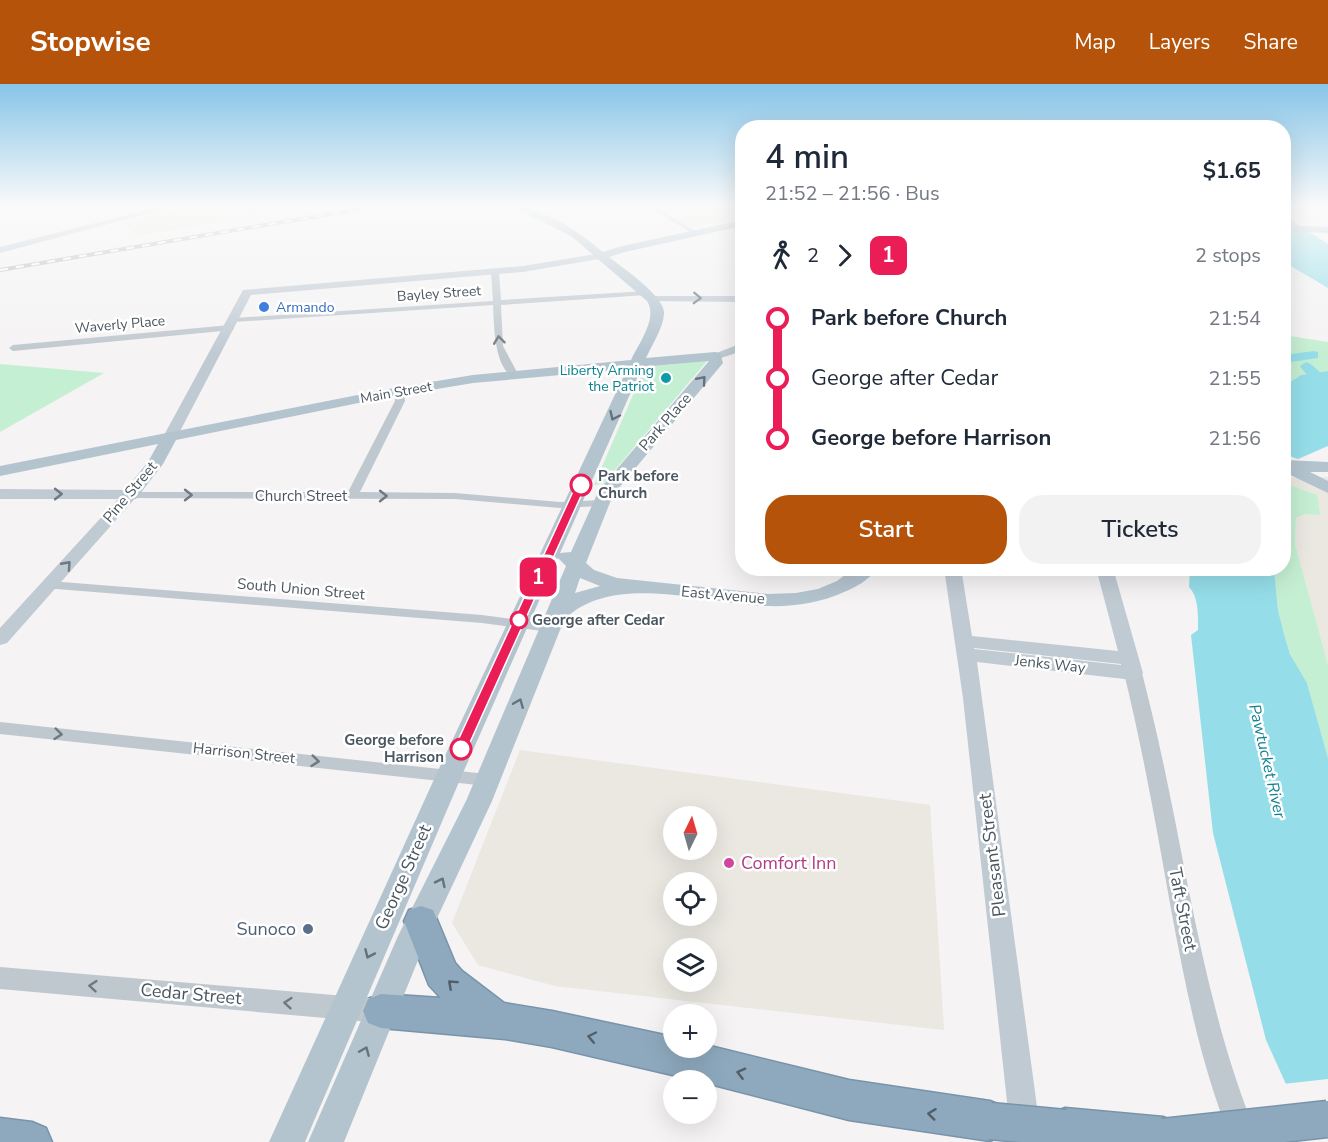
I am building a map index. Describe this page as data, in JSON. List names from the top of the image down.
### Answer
{
  "streets": {
    "main road": [
      "Main Street",
      "Park Place",
      "Pine Street",
      "Church Street",
      "East Avenue",
      "Jenks Way",
      "Pleasant Street",
      "George Street"
    ],
    "street": [
      "Bayley Street",
      "Waverly Place",
      "South Union Street",
      "Harrison Street",
      "Taft Street",
      "Cedar Street"
    ]
  },
  "crossings": [
    ["Bayley Street", "Waverly Place"],
    ["Bayley Street", "Pine Street"],
    ["Waverly Place", "Pine Street"],
    ["Main Street", "Pine Street"],
    ["Park Place", "Church Street"],
    ["Park Place", "South Union Street"],
    ["Park Place", "East Avenue"],
    ["Pine Street", "Church Street"],
    ["Pine Street", "South Union Street"],
    ["South Union Street", "George Street"],
    ["Jenks Way", "Pleasant Street"],
    ["Jenks Way", "Taft Street"],
    ["Harrison Street", "George Street"],
    ["George Street", "Cedar Street"]
  ],
  "one_way": ["Church Street", "Harrison Street", "Cedar Street"],
  "water": ["Pawtucket River"],
  "places": [
    "Armando",
    "Liberty Arming the Patriot",
    "Park before Church",
    "George after Cedar",
    "George before Harrison",
    "Comfort Inn",
    "Sunoco"
  ],
  "lines": ["bus line 1"],
  "north": "top",
  "page": {
    "header": "Stopwise",
    "nav": ["Map", "Layers", "Share"],
    "on_map": "1",
    "heading": ["4 min", "21:52 – 21:56 · Bus", "$1.65"],
    "legs": ["2", "1", "2 stops"],
    "list": [
      {
        "name": "Park before Church",
        "value": "21:54"
      },
      {
        "name": "George after Cedar",
        "value": "21:55"
      },
      {
        "name": "George before Harrison",
        "value": "21:56"
      }
    ],
    "buttons": ["Start", "Tickets"],
    "map_buttons": ["+", "−"]
  }
}
